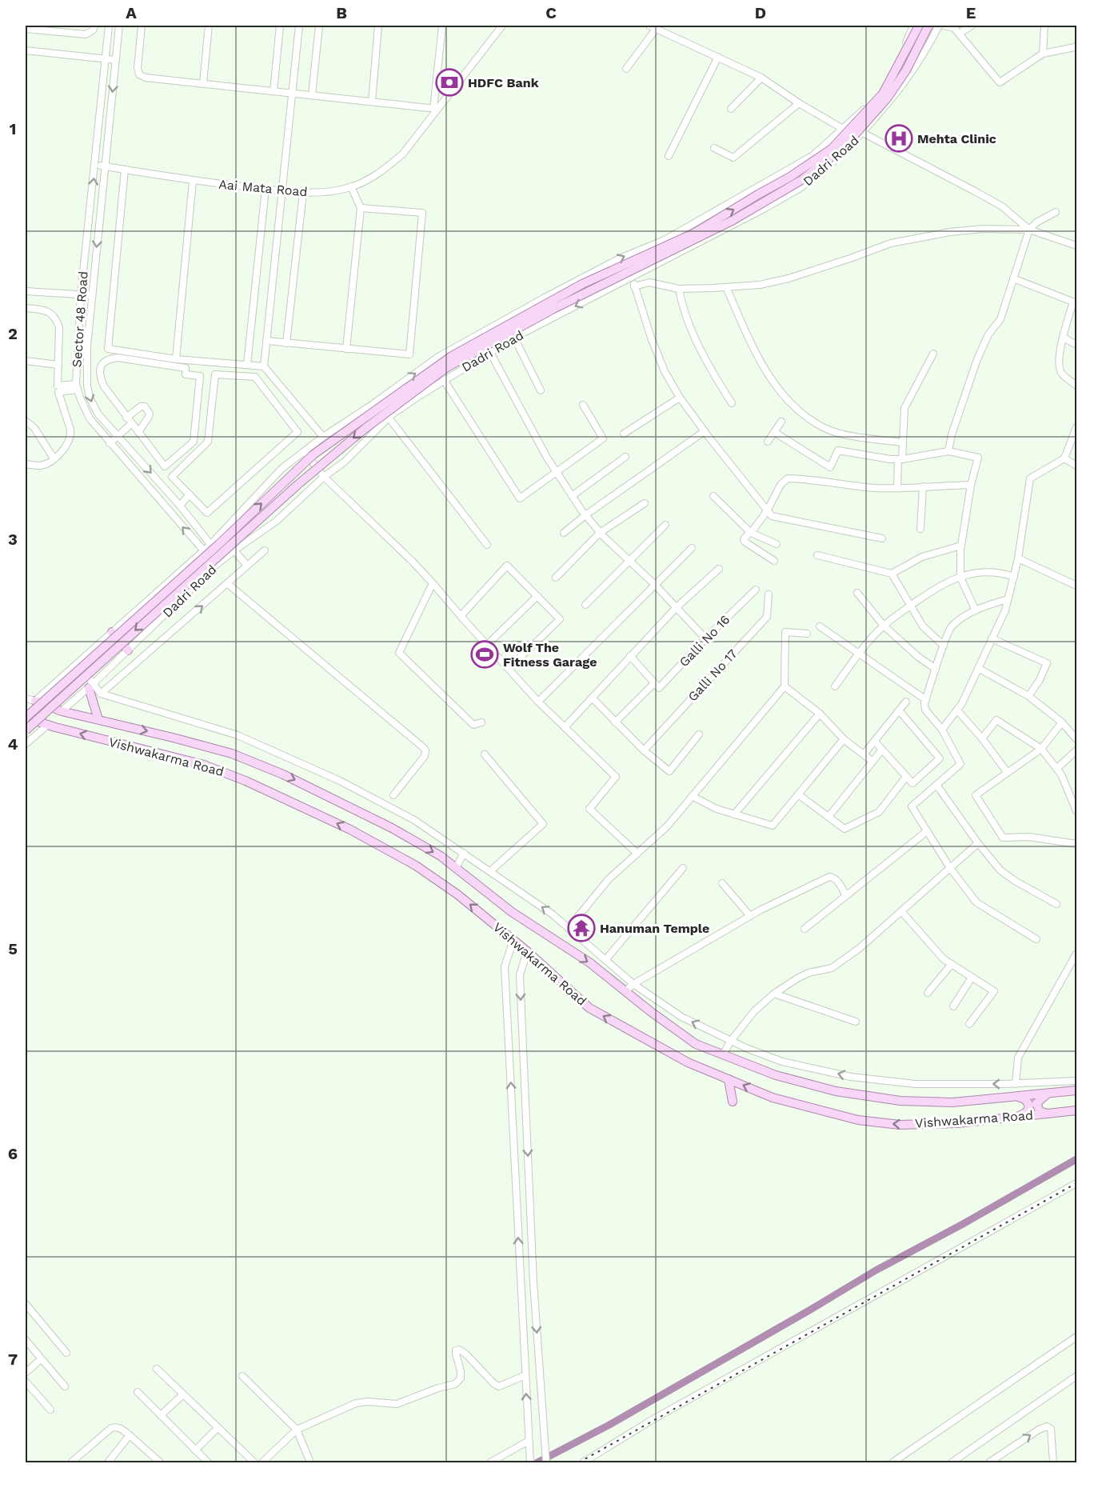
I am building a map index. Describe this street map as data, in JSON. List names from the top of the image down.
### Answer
{
  "streets": {
    "main road": ["Vishwakarma Road"],
    "street": [
      "Dadri Road",
      "Aai Mata Road",
      "Sector 48 Road",
      "Galli No 16",
      "Galli No 17"
    ]
  },
  "crossings": [
    ["Dadri Road", "Sector 48 Road"],
    ["Dadri Road", "Vishwakarma Road"],
    ["Aai Mata Road", "Sector 48 Road"]
  ],
  "places": {
    "bank": ["HDFC Bank"],
    "hospital": ["Mehta Clinic"],
    "sports": ["Wolf The Fitness Garage"],
    "temple": ["Hanuman Temple"]
  },
  "grid": {
    "columns": [
      "A",
      "B",
      "C",
      "D",
      "E"
    ],
    "rows": [
      "1",
      "2",
      "3",
      "4",
      "5",
      "6",
      "7"
    ]
  }
}
